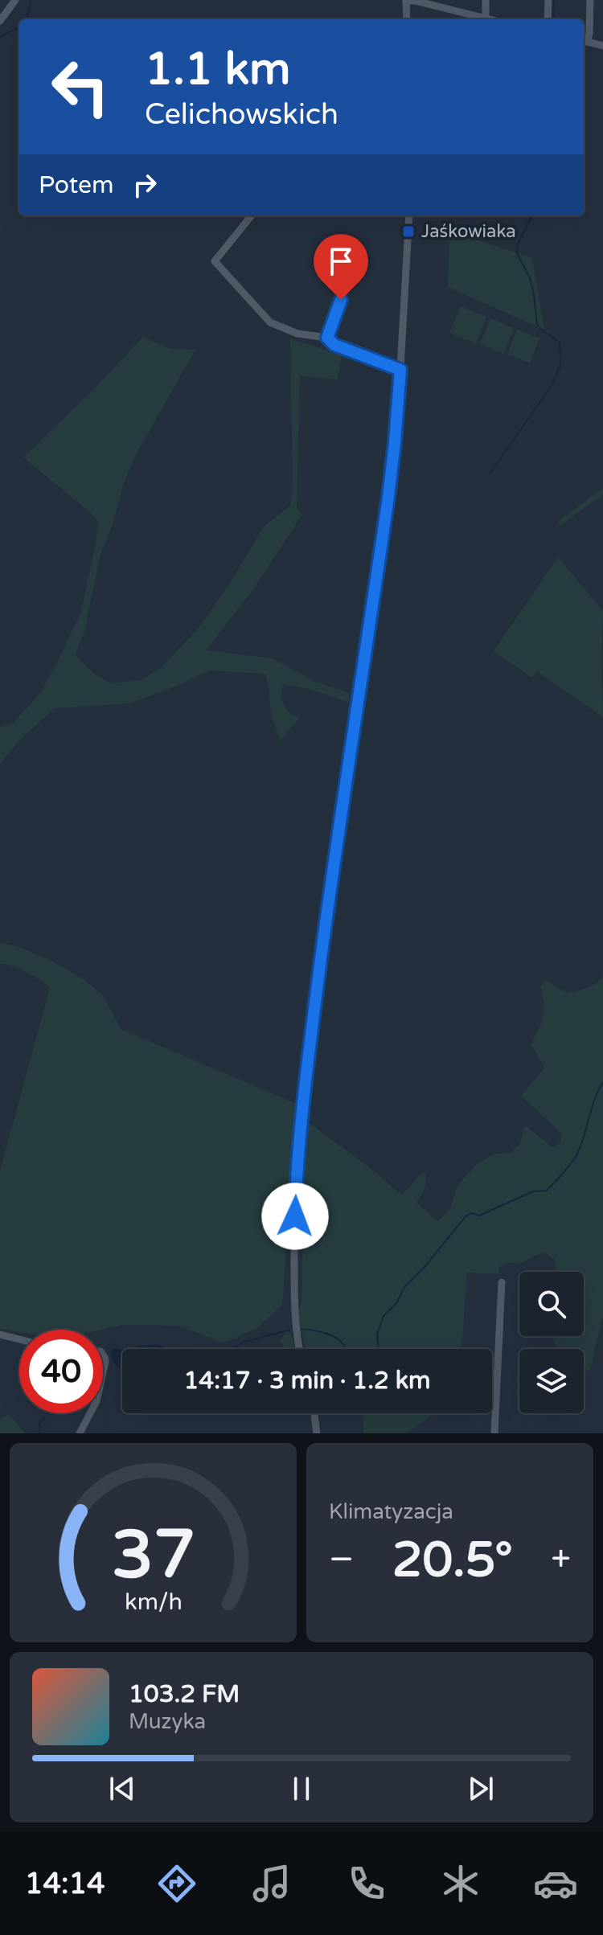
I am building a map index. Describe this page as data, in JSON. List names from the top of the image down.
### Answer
{
  "places": {
    "transit": ["Jaśkowiaka"]
  },
  "page": {
    "turn": ["1.1 km", "Celichowskich"],
    "then": "Potem",
    "limit": "40",
    "trip": "14:17 · 3 min · 1.2 km",
    "tile": "Klimatyzacja",
    "heat": ["−", "20.5°", "+"],
    "song": ["103.2 FM", "Muzyka"],
    "tabs": "14:14",
    "gauge": ["37", "km/h"]
  }
}
